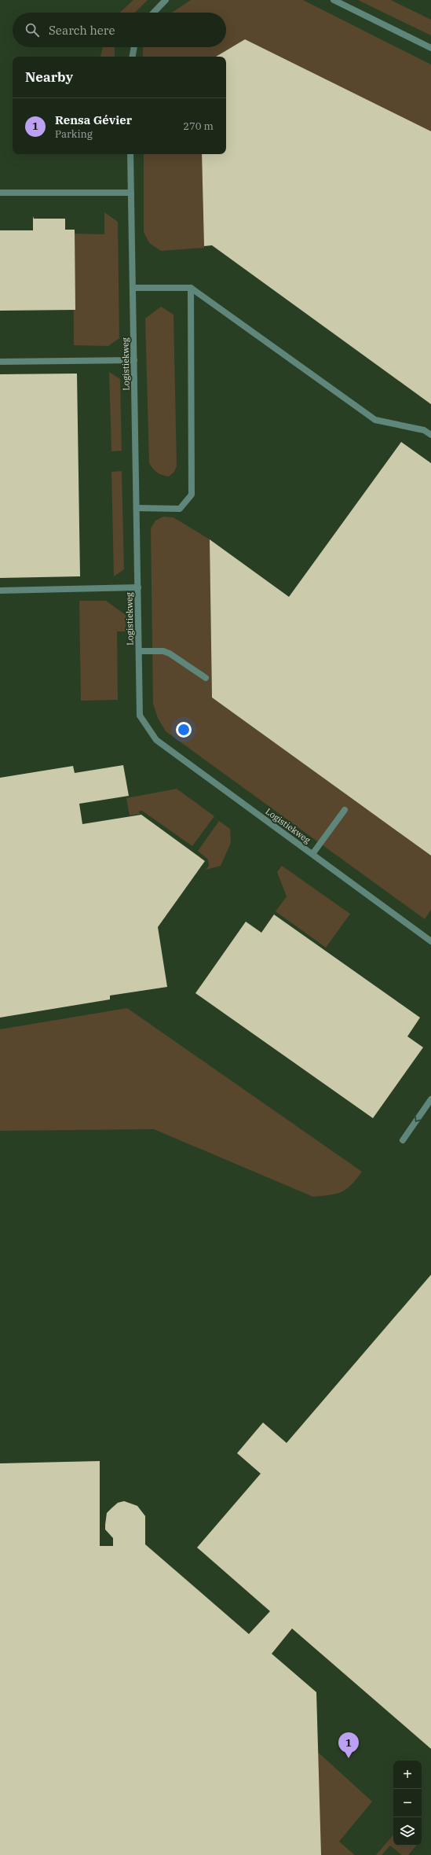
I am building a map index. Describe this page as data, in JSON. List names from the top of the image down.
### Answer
{
  "streets": {
    "street": ["Logistiekweg"]
  },
  "page": {
    "search": "Search here",
    "heading": "Nearby",
    "list": [
      {
        "mark": "1",
        "name": "Rensa Gévier",
        "note": "Parking",
        "value": "270 m"
      }
    ],
    "pins": "1",
    "map_buttons": ["+", "−"]
  }
}
